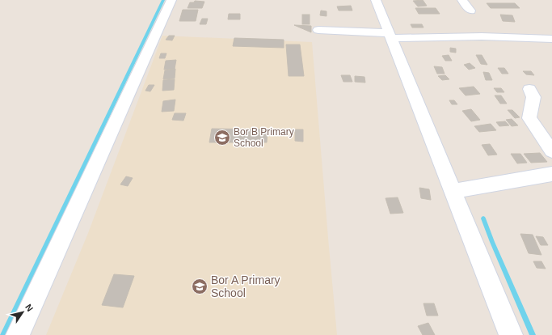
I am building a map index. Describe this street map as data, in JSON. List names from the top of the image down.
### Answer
{
  "places": {
    "school or university": ["Bor B Primary School", "Bor A Primary School"]
  },
  "north": "top right"
}
